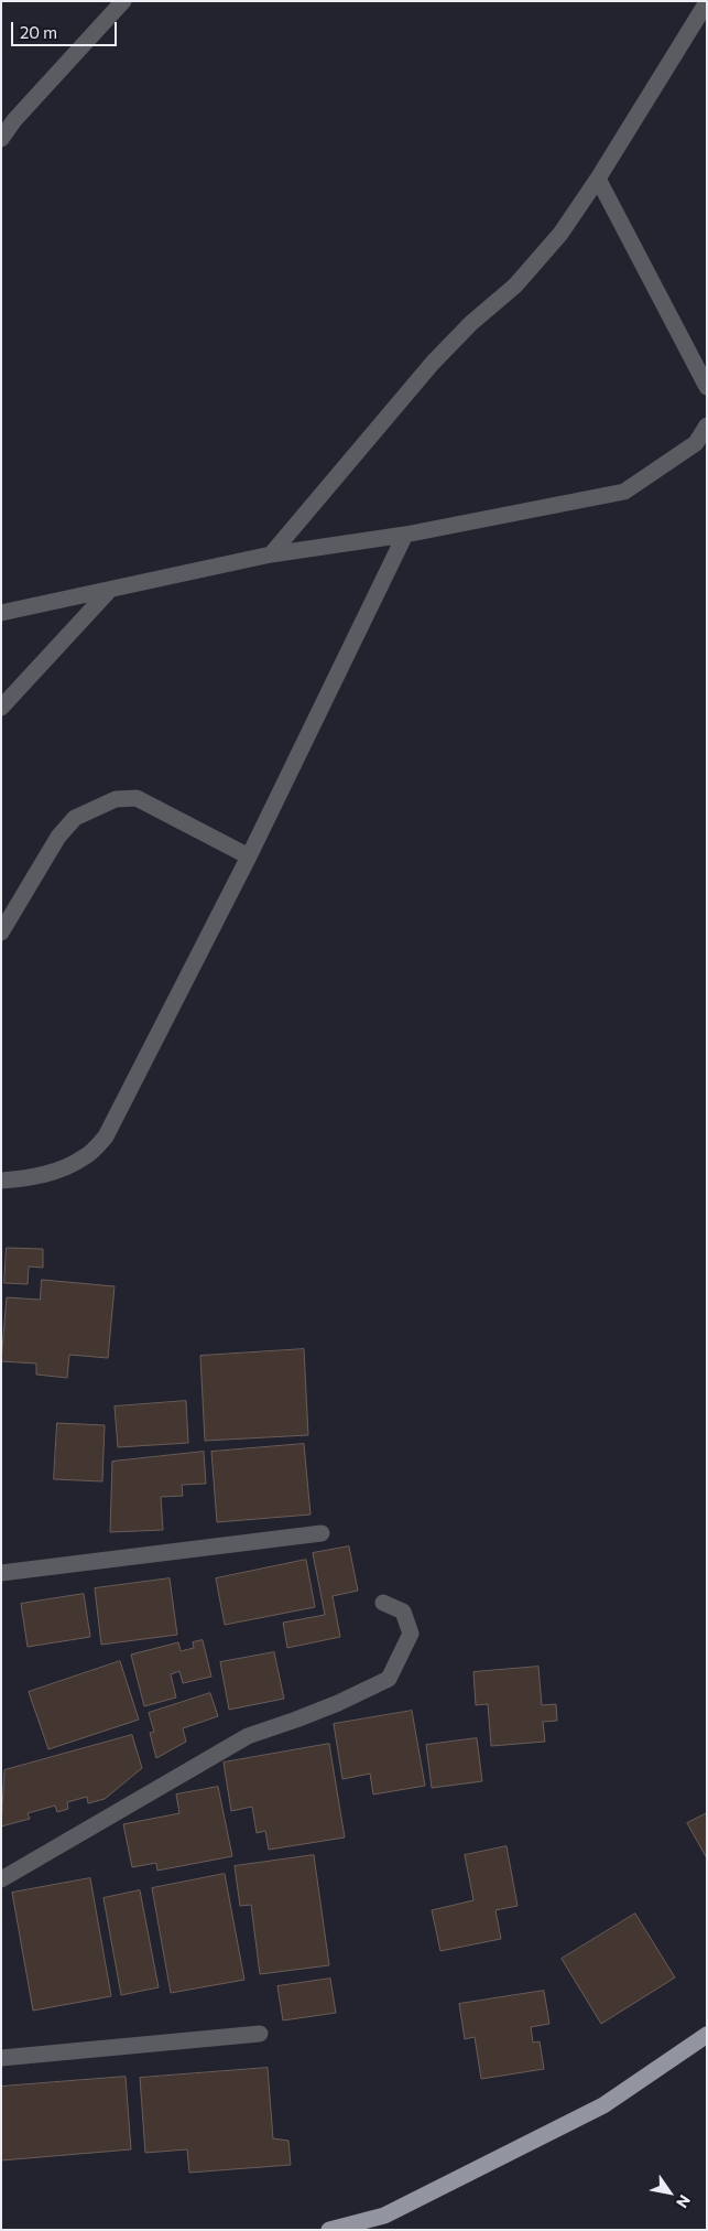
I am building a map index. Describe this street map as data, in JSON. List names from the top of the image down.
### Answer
{
  "scale_bar": "20 m",
  "north": "bottom right"
}
